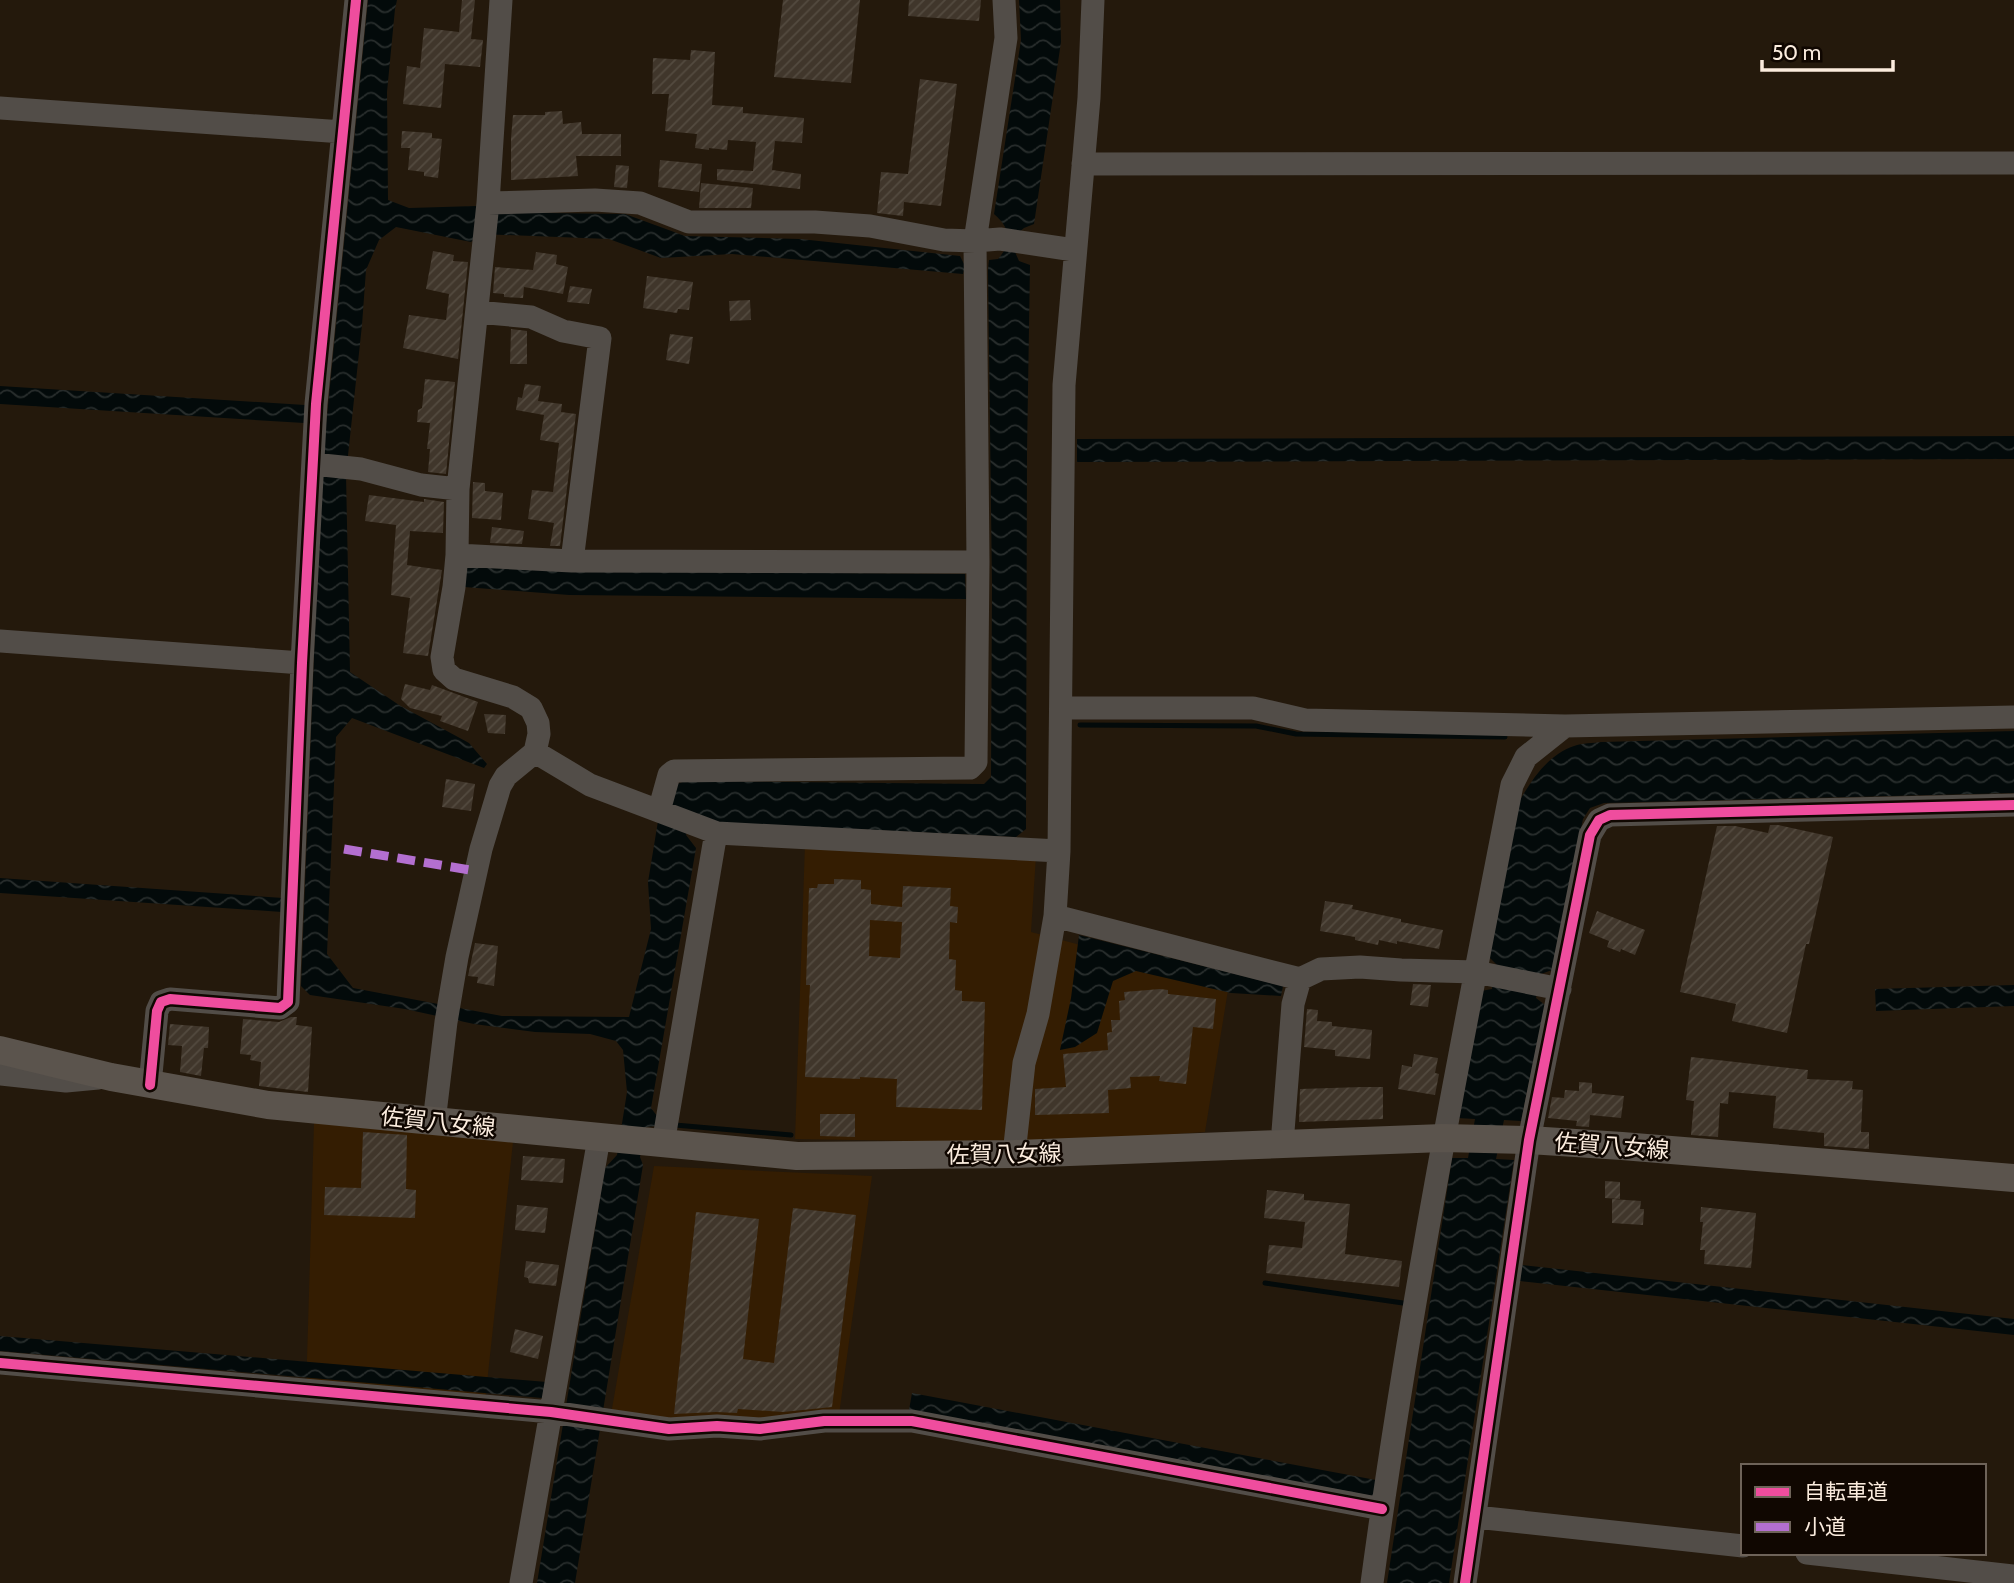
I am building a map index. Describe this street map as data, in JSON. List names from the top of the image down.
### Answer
{
  "streets": {
    "main road": ["佐賀八女線"]
  },
  "legend": ["自転車道", "小道"],
  "scale_bar": "50 m"
}
